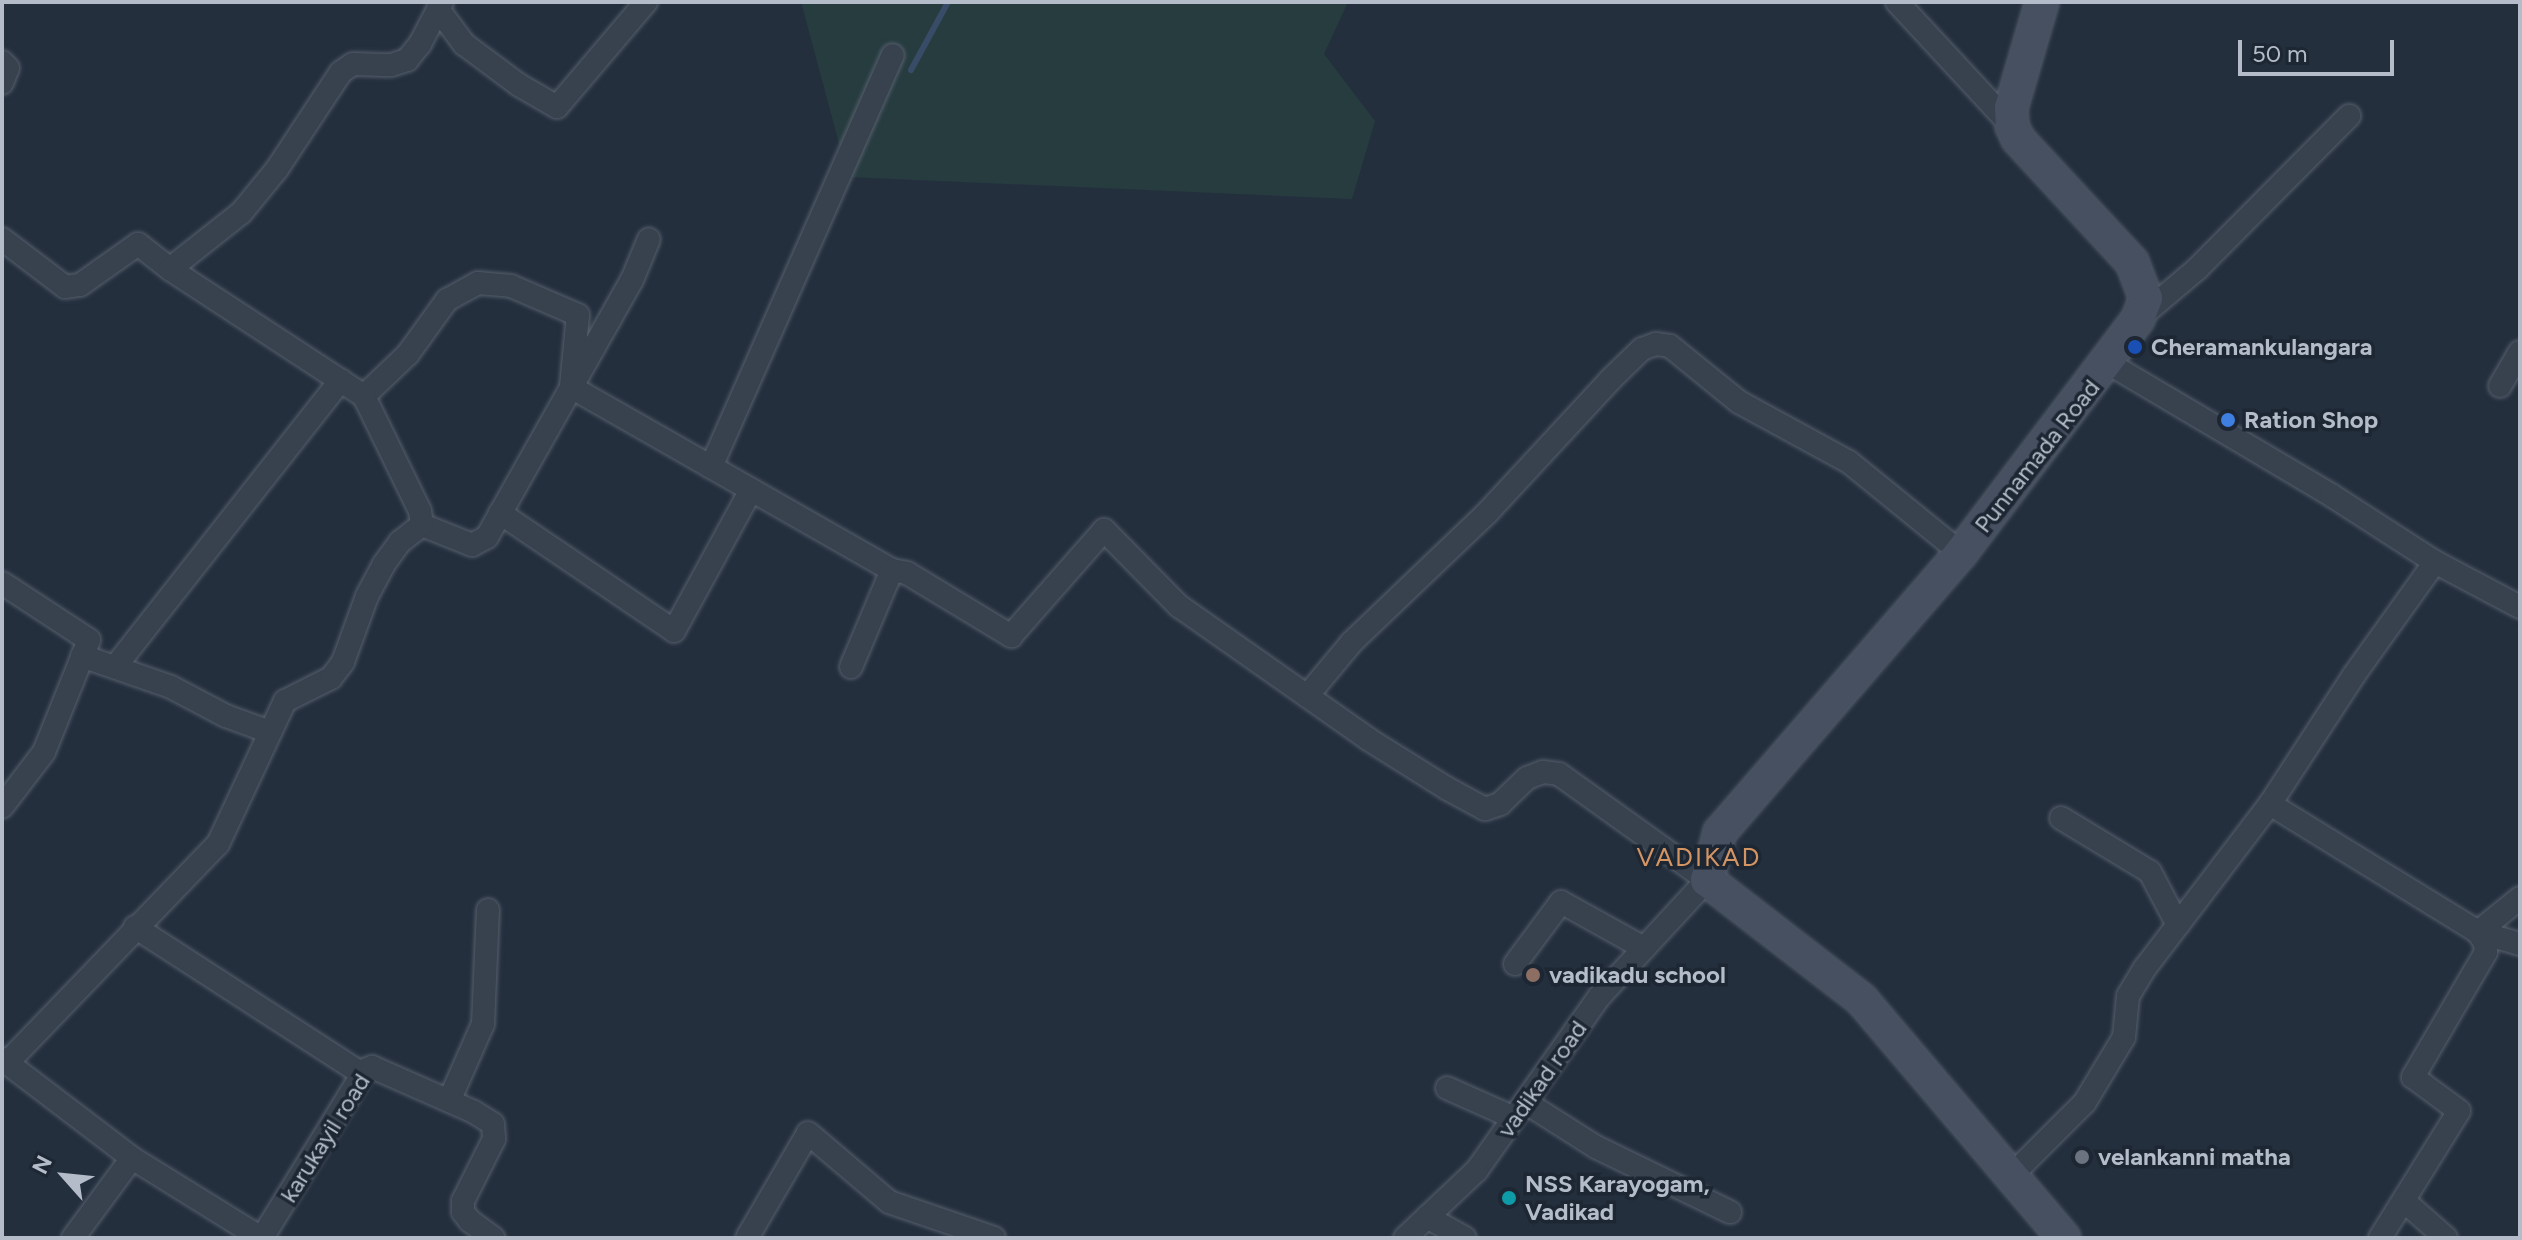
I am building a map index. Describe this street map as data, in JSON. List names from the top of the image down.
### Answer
{
  "streets": {
    "main road": ["Punnamada Road"],
    "street": ["vadikad road", "karukayil road"]
  },
  "crossings": [
    ["Punnamada Road", "vadikad road"]
  ],
  "districts": ["VADIKAD"],
  "places": [
    "Cheramankulangara",
    "Ration Shop",
    "vadikadu school",
    "velankanni matha",
    "NSS Karayogam, Vadikad"
  ],
  "scale_bar": "50 m",
  "north": "top left"
}
